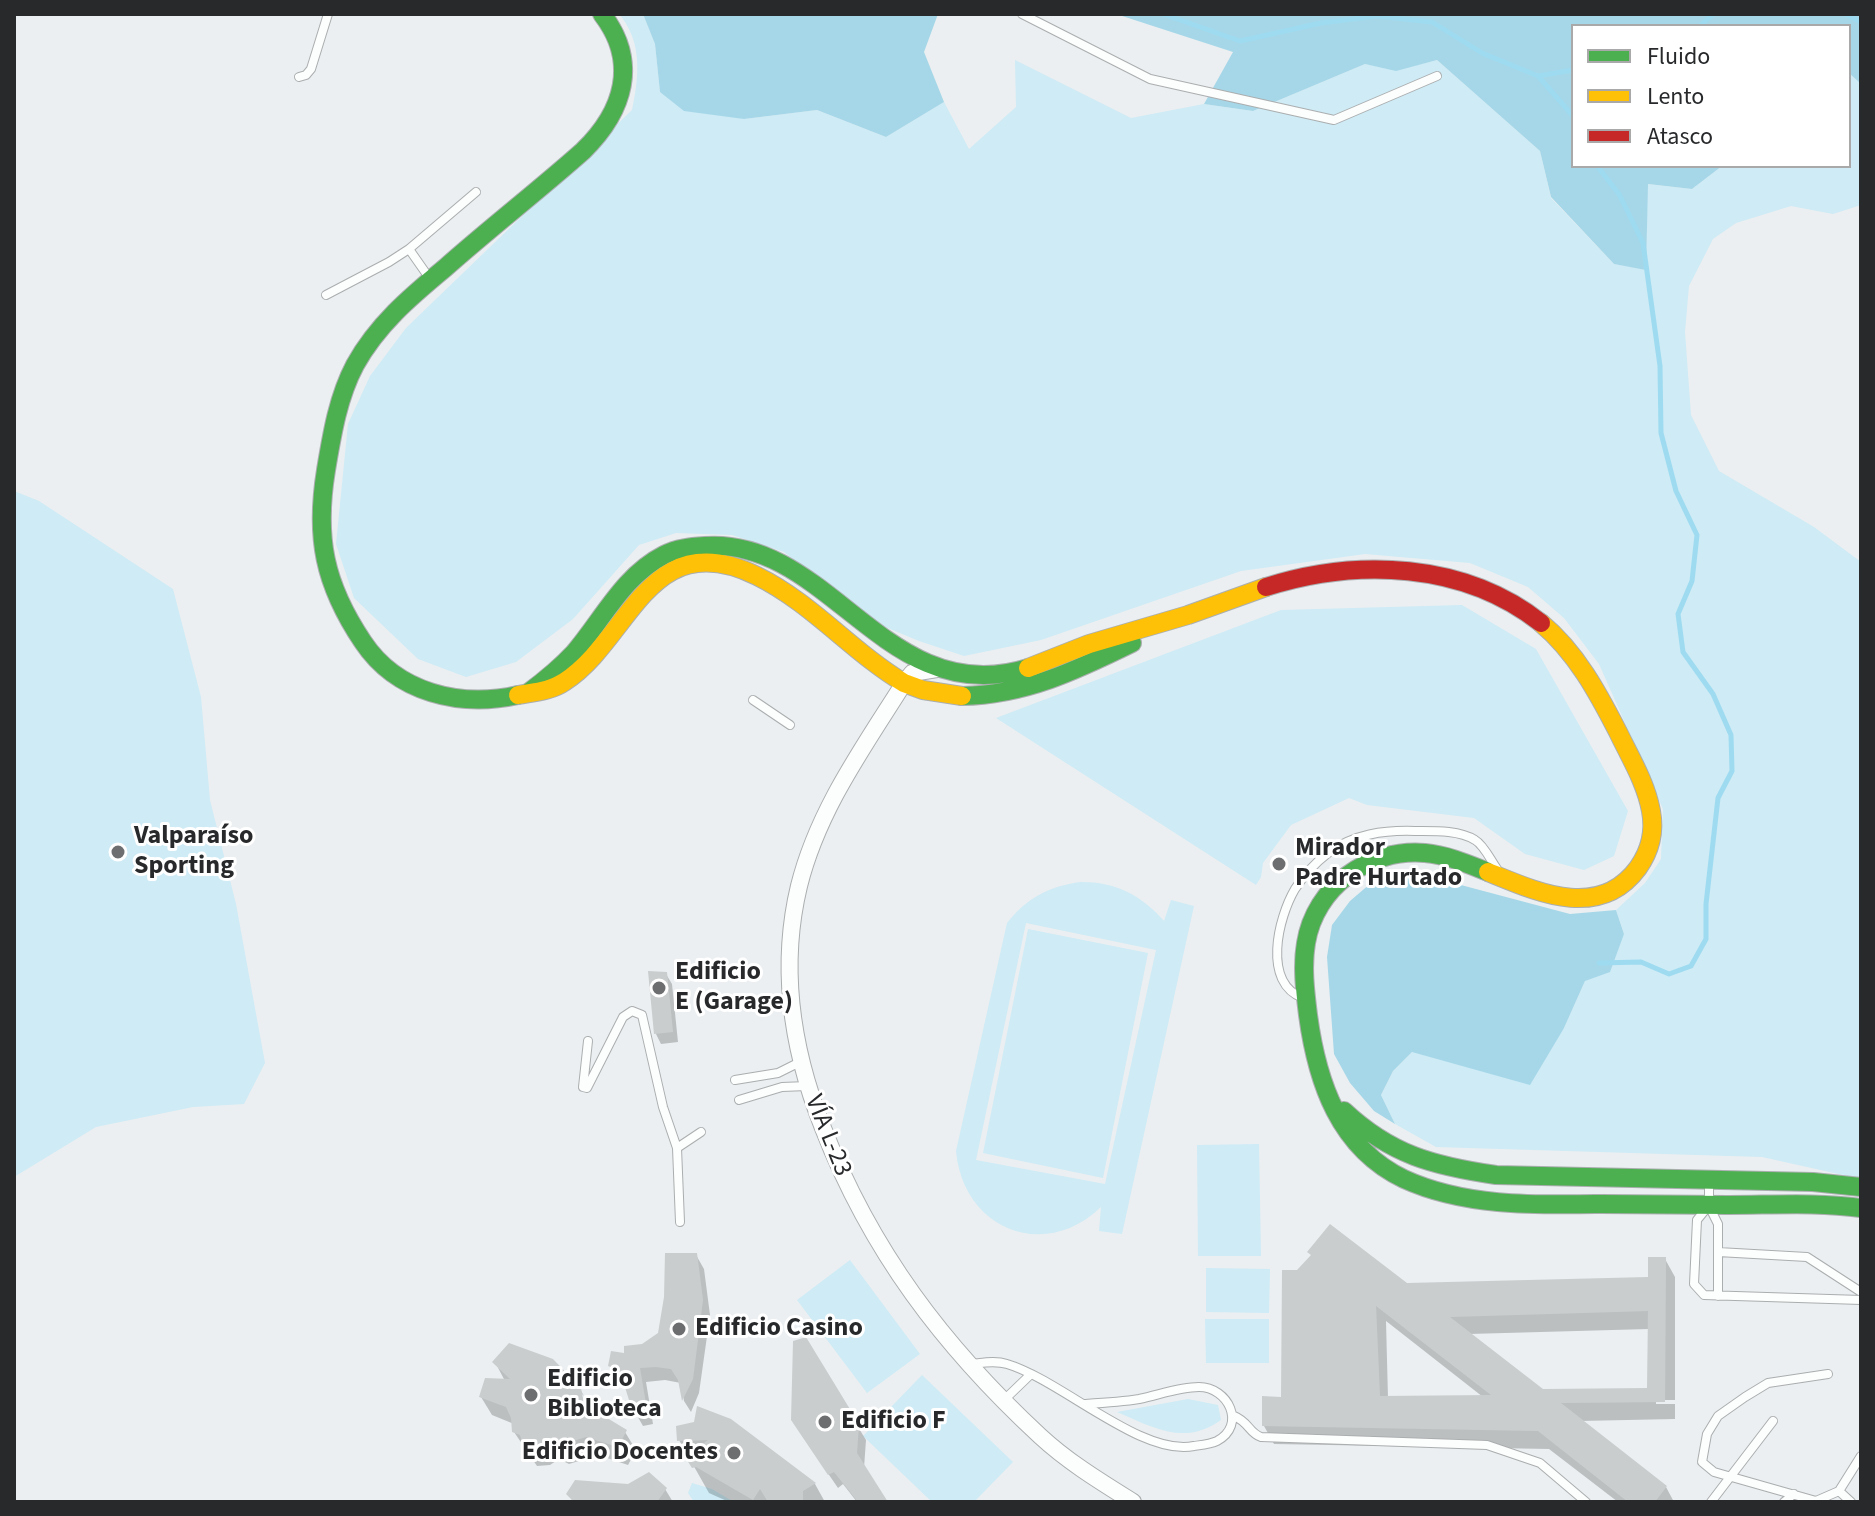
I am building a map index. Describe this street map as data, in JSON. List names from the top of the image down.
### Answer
{
  "streets": {
    "street": ["VÍA L-23"]
  },
  "places": [
    "Valparaíso Sporting",
    "Mirador Padre Hurtado",
    "Edificio E (Garage)",
    "Edificio Casino",
    "Edificio Biblioteca",
    "Edificio F",
    "Edificio Docentes"
  ],
  "legend": ["Fluido", "Lento", "Atasco"]
}
